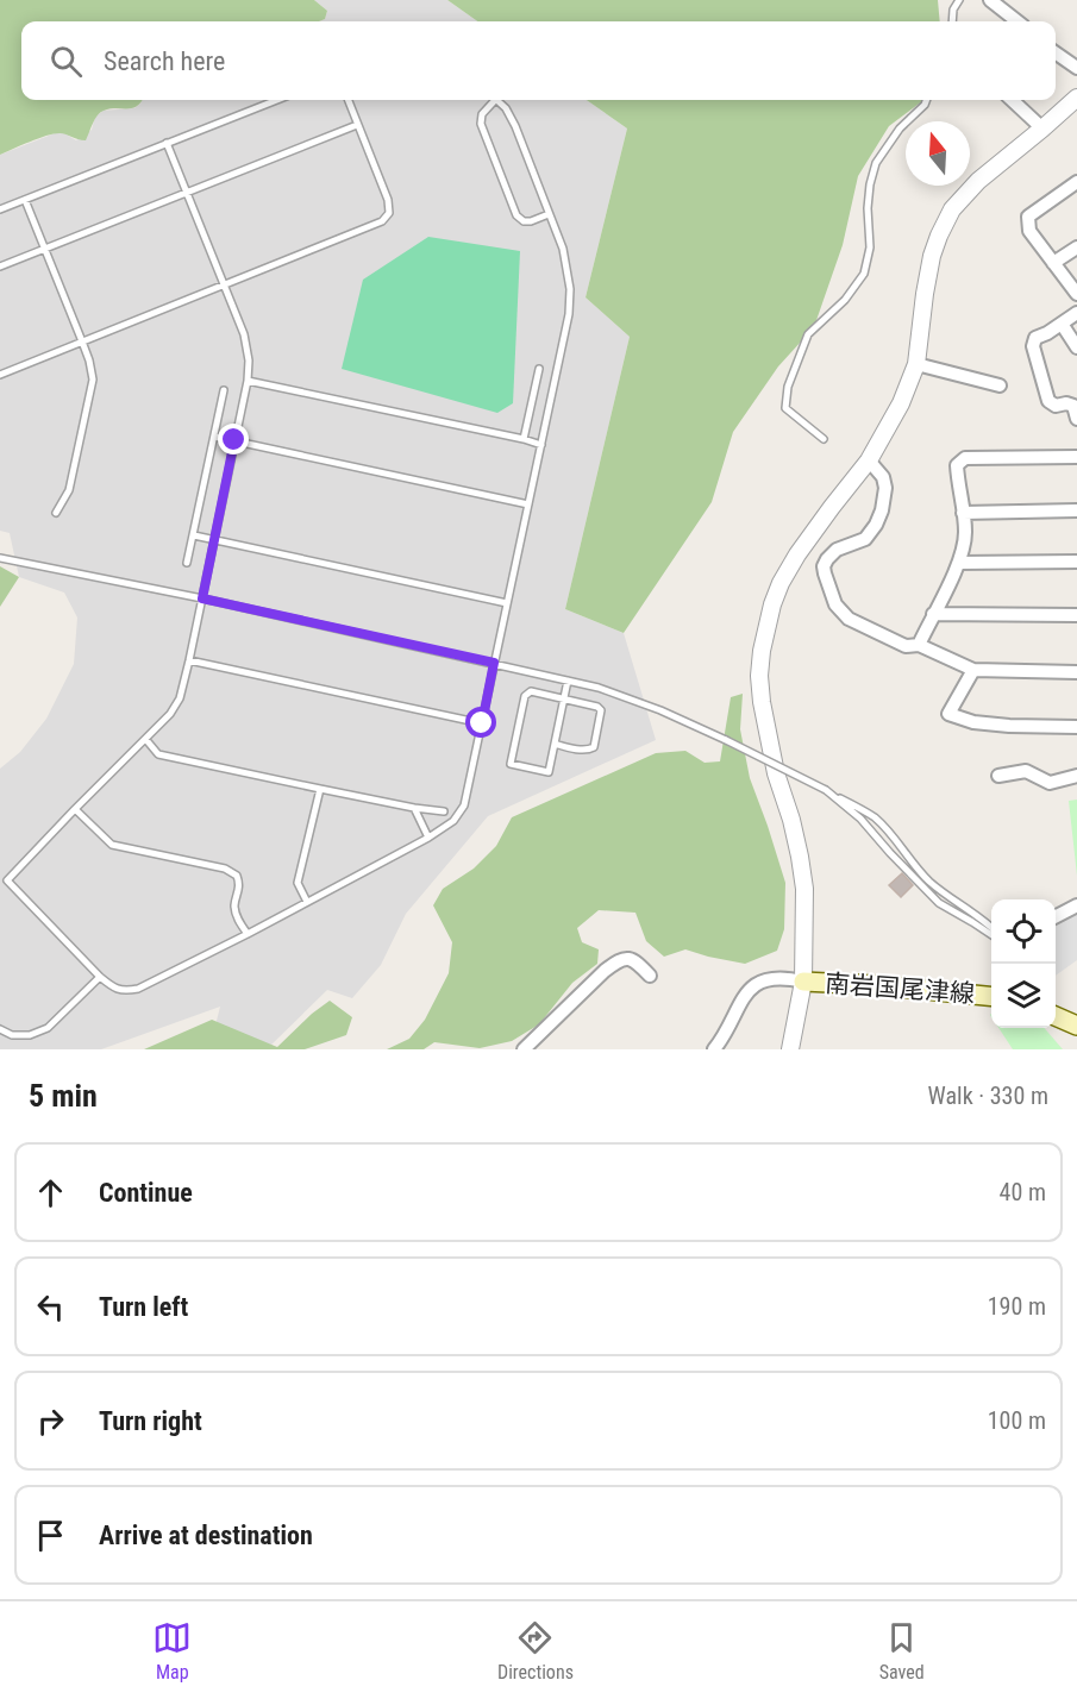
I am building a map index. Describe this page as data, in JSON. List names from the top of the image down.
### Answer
{
  "streets": {
    "main road": ["南岩国尾津線"]
  },
  "north": "top",
  "page": {
    "search": "Search here",
    "heading": ["5 min", "Walk · 330 m"],
    "list": [
      ["Continue", "40 m"],
      ["Turn left", "190 m"],
      ["Turn right", "100 m"],
      "Arrive at destination"
    ],
    "nav": ["Map", "Directions", "Saved"]
  }
}
